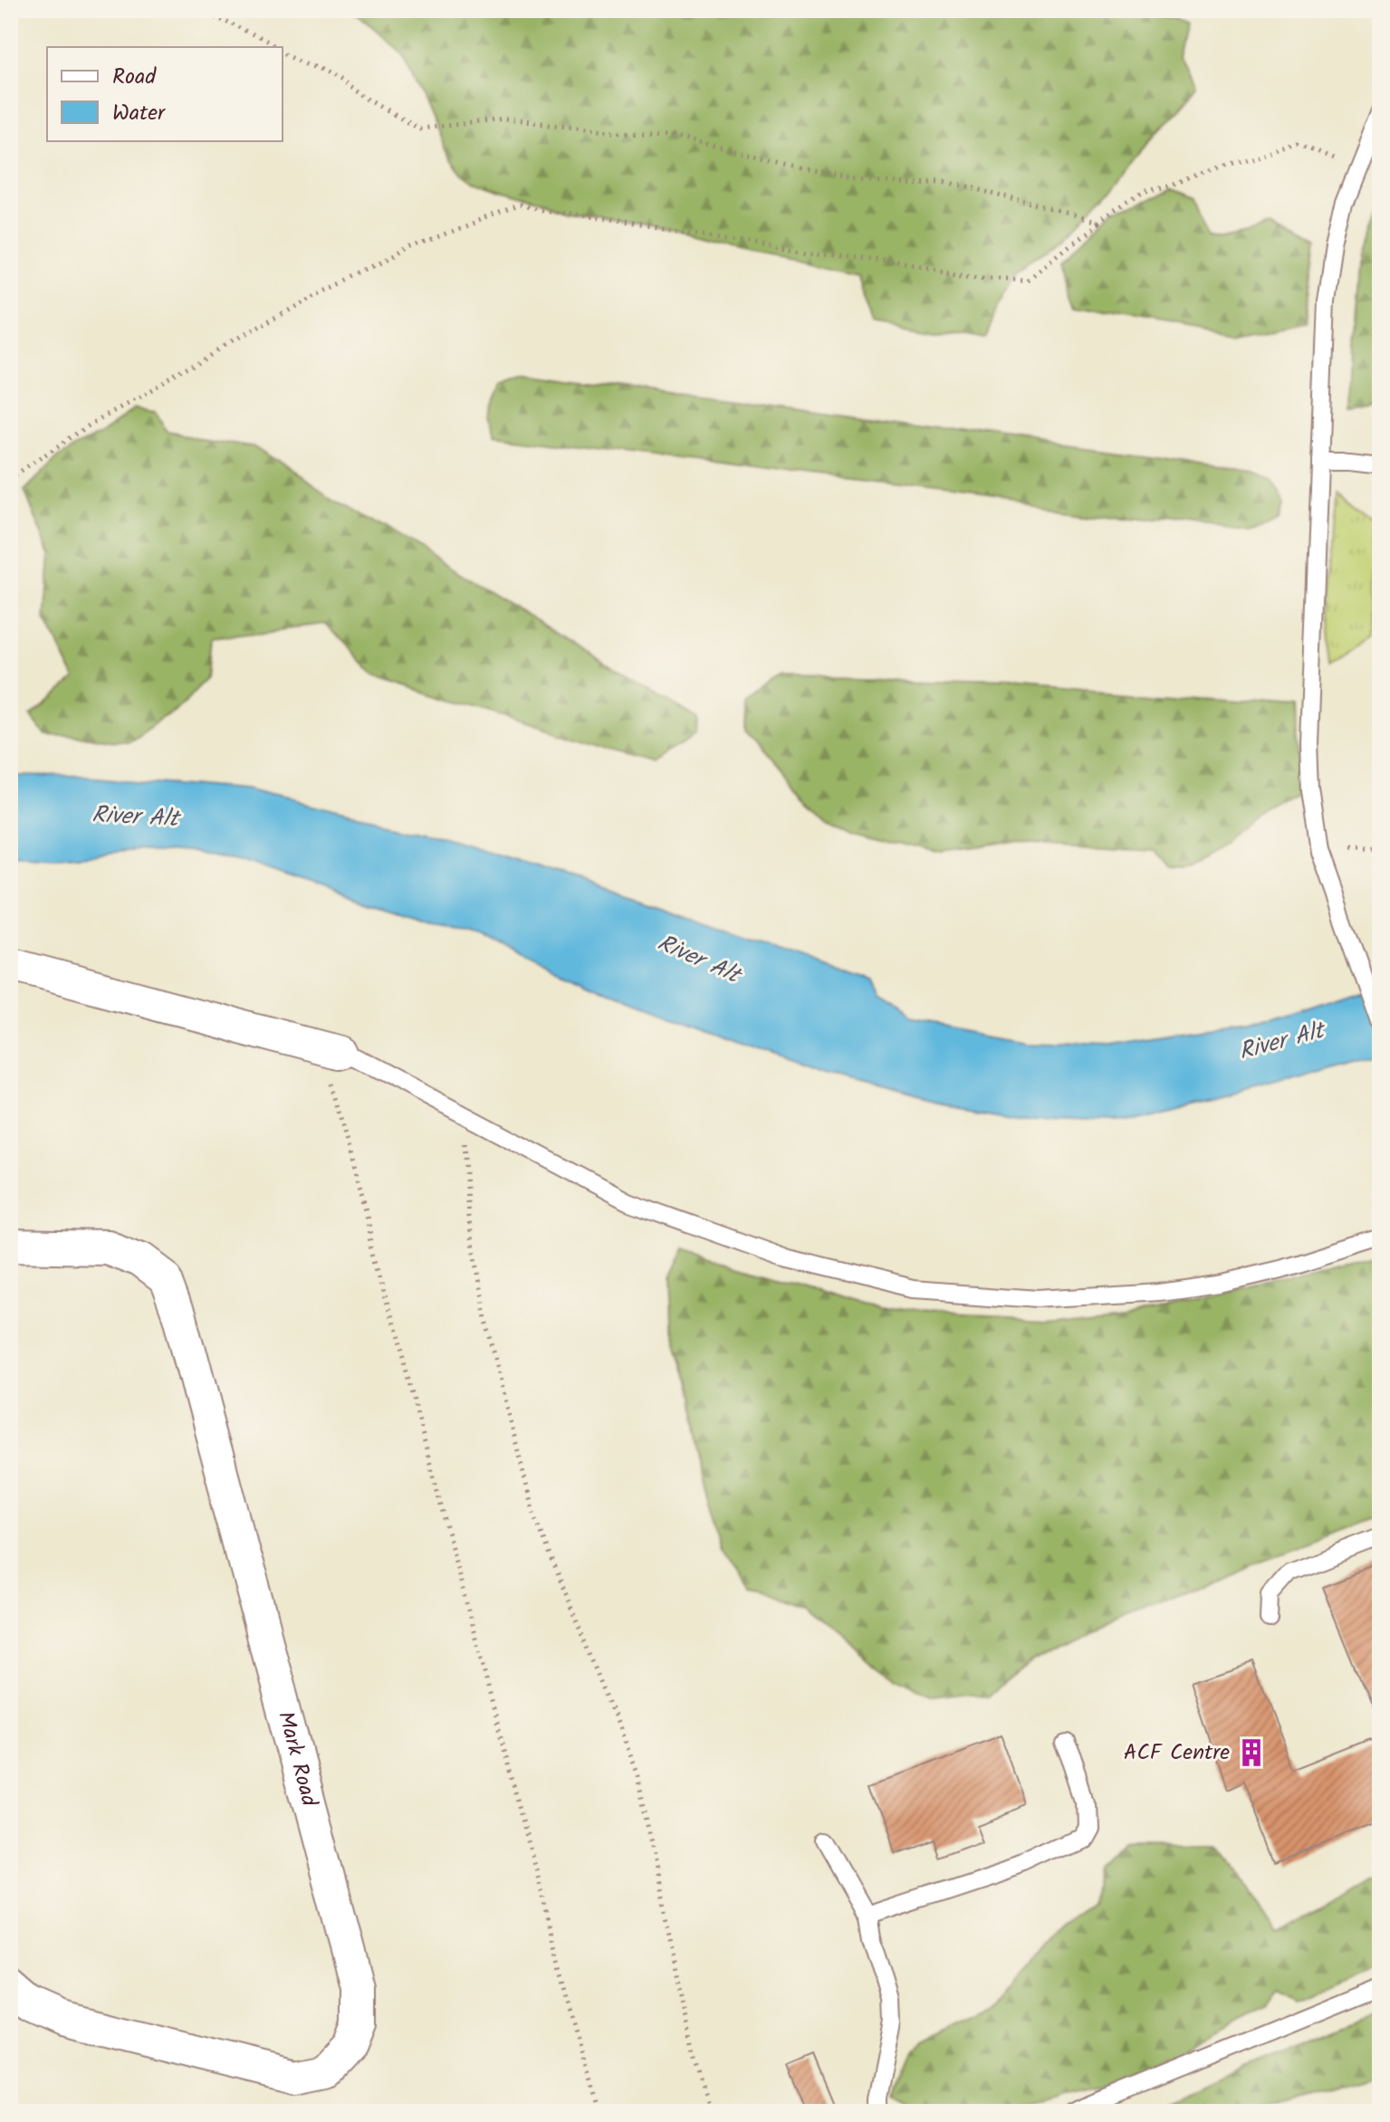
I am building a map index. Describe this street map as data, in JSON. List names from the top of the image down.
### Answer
{
  "streets": {
    "street": ["Mark Road"]
  },
  "water": ["River Alt"],
  "places": {
    "building": ["ACF Centre"]
  },
  "legend": ["Road", "Water"]
}
